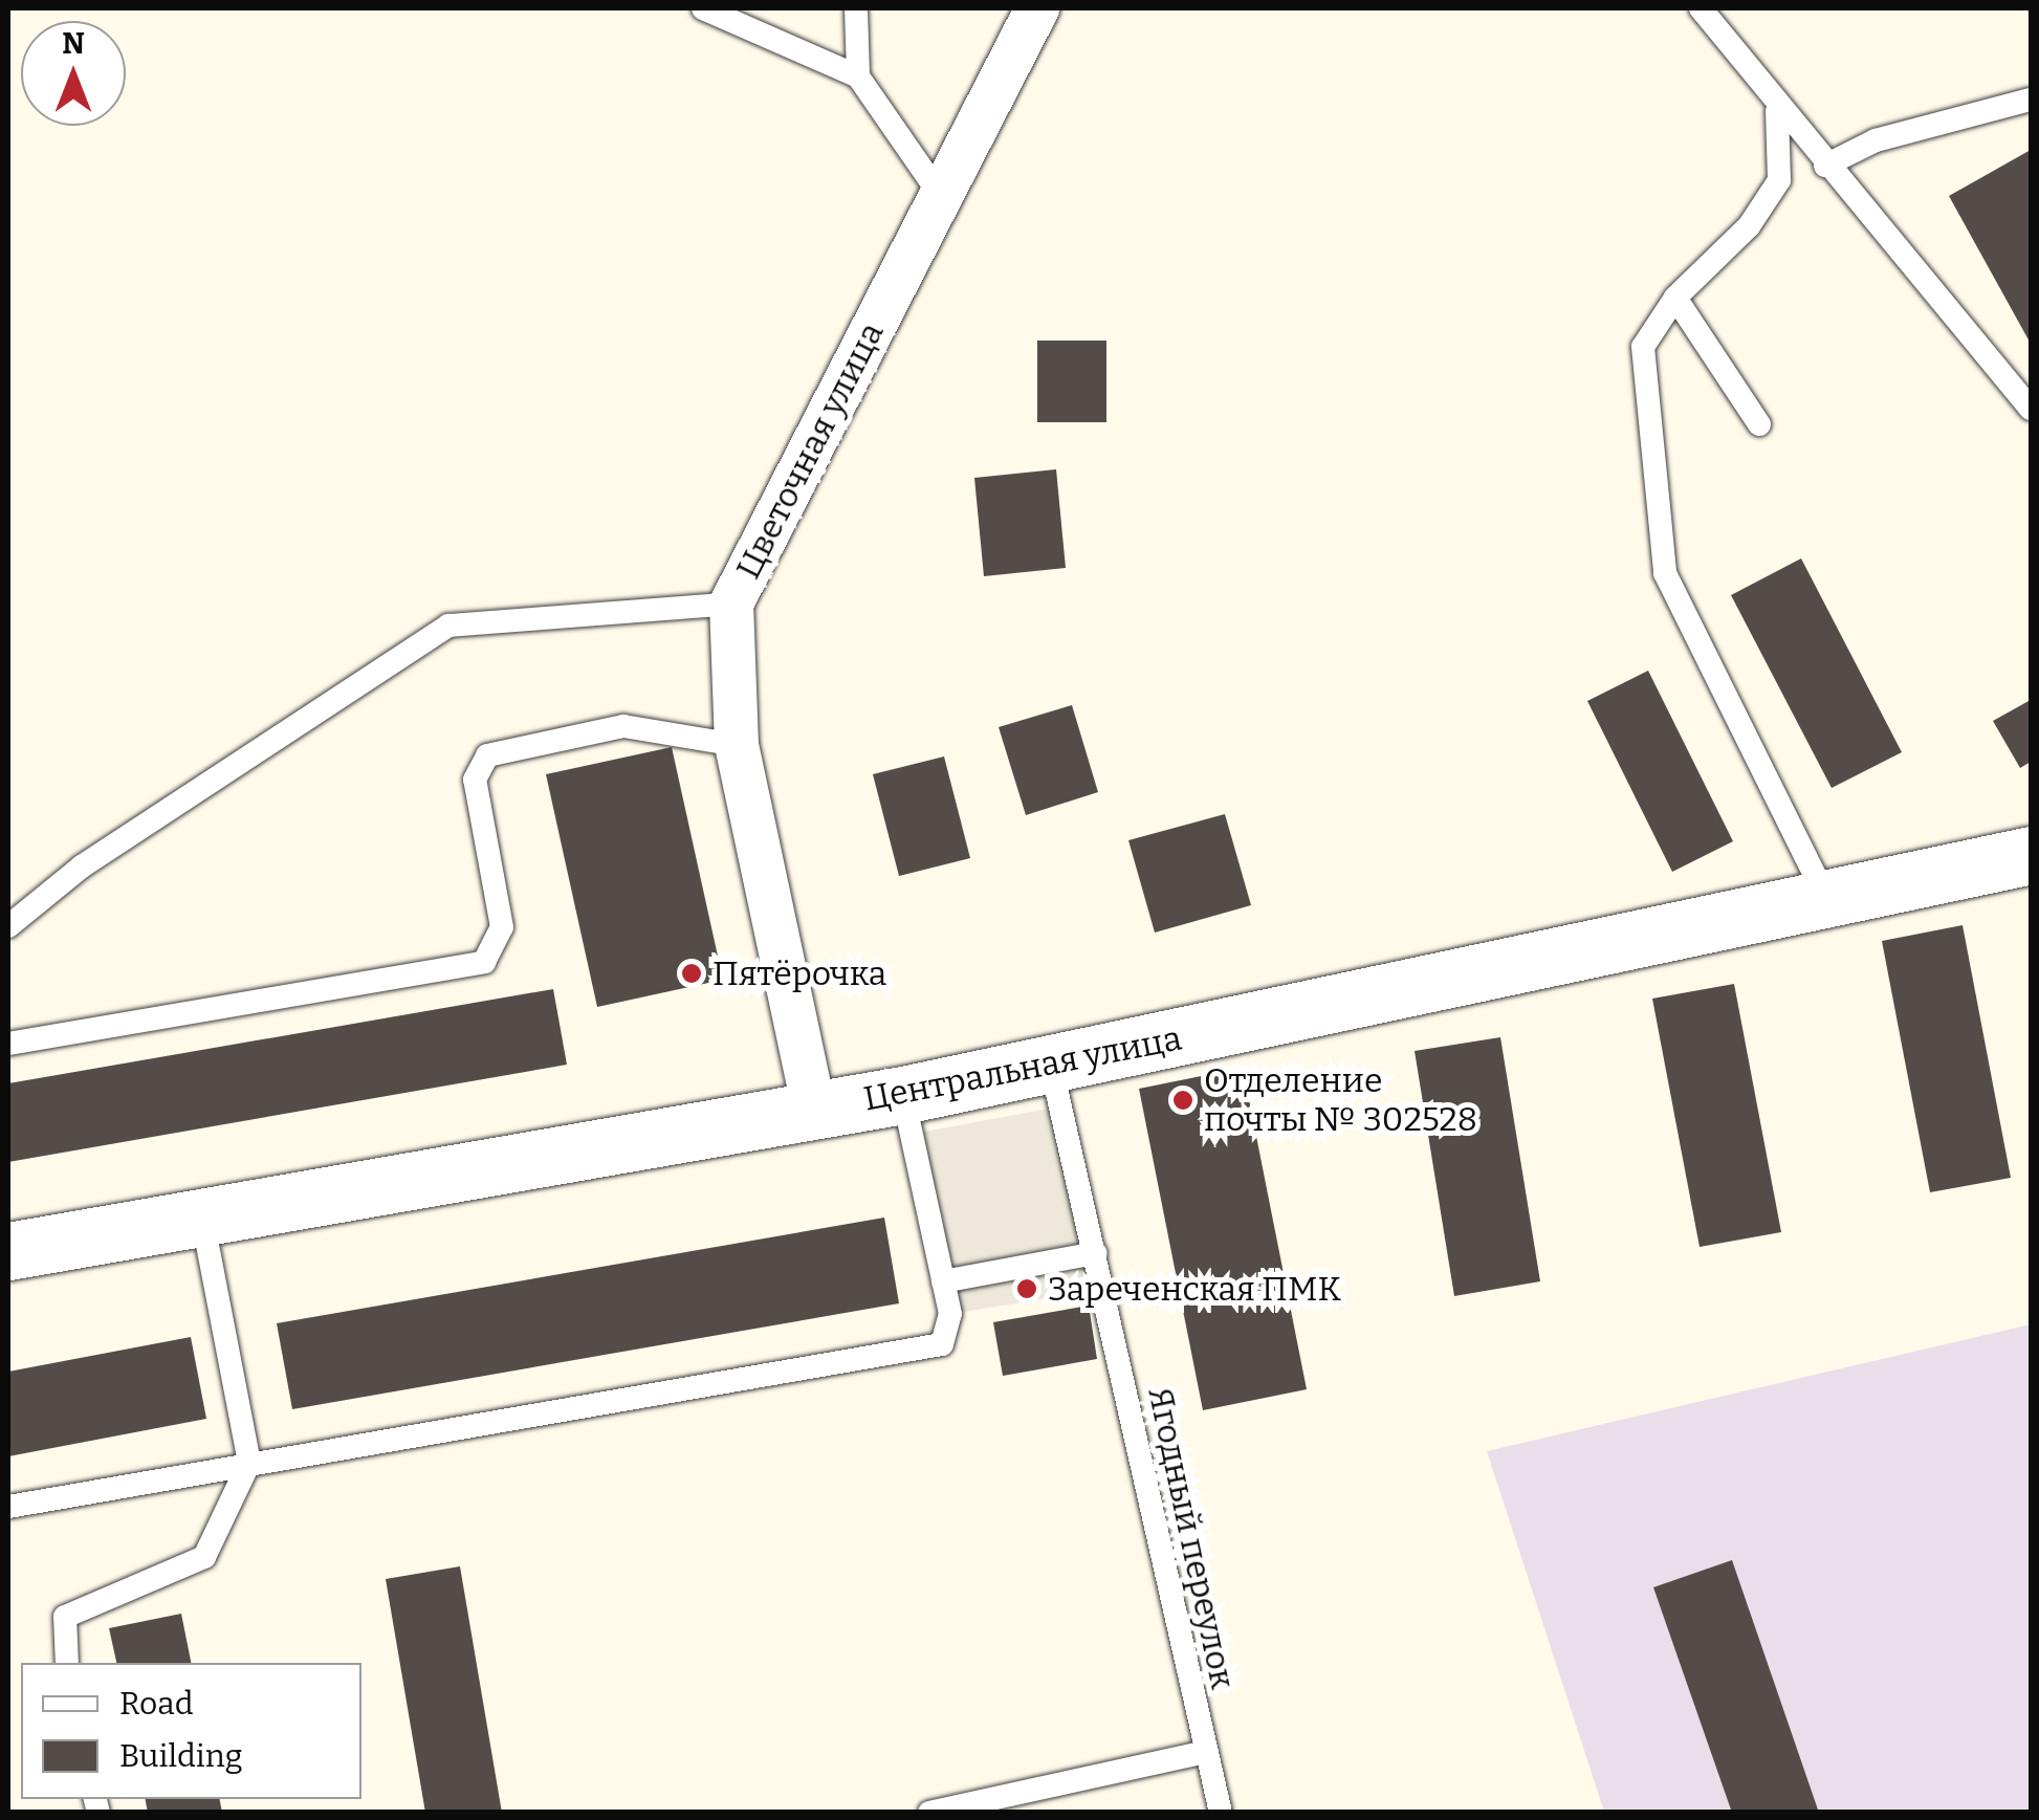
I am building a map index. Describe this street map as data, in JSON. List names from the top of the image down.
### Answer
{
  "streets": {
    "street": ["Цветочная улица", "Центральная улица"],
    "lane": ["Ягодный переулок"]
  },
  "crossings": [
    ["Цветочная улица", "Центральная улица"],
    ["Центральная улица", "Ягодный переулок"]
  ],
  "places": ["Пятёрочка", "Отделение почты № 302528", "Зареченская ПМК"],
  "legend": ["Road", "Building"],
  "north": "top"
}
